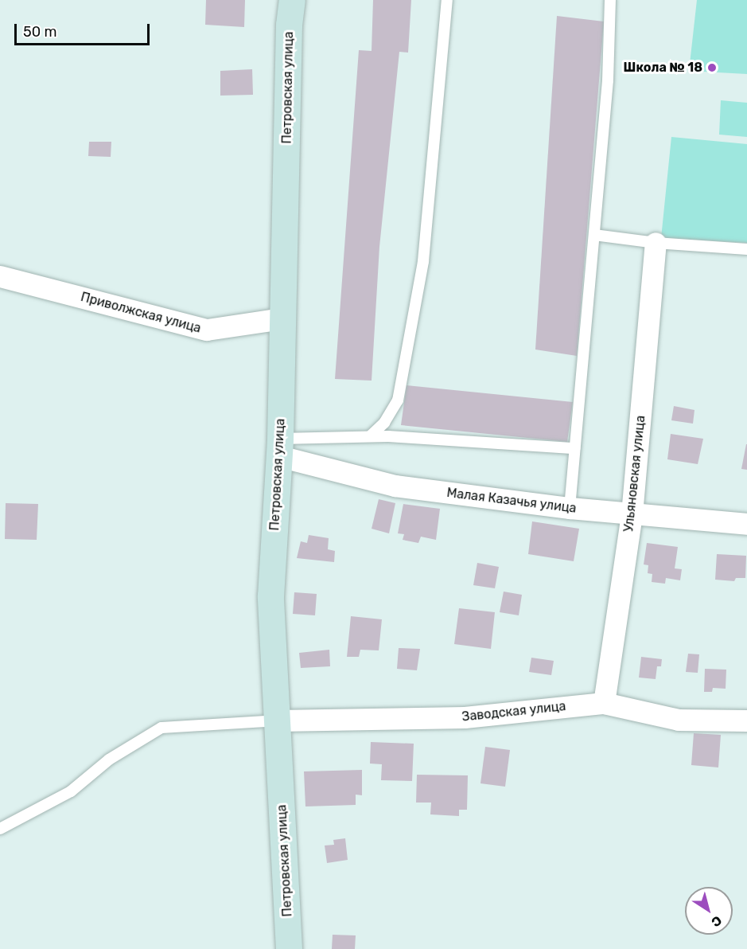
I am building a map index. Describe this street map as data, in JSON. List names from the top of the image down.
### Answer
{
  "streets": {
    "street": [
      "Петровская улица",
      "Приволжская улица",
      "Ульяновская улица",
      "Малая Казачья улица",
      "Заводская улица"
    ]
  },
  "crossings": [
    ["Петровская улица", "Приволжская улица"],
    ["Петровская улица", "Малая Казачья улица"],
    ["Петровская улица", "Заводская улица"],
    ["Ульяновская улица", "Малая Казачья улица"],
    ["Ульяновская улица", "Заводская улица"]
  ],
  "places": ["Школа № 18"],
  "scale_bar": "50 m",
  "north": "bottom right"
}
